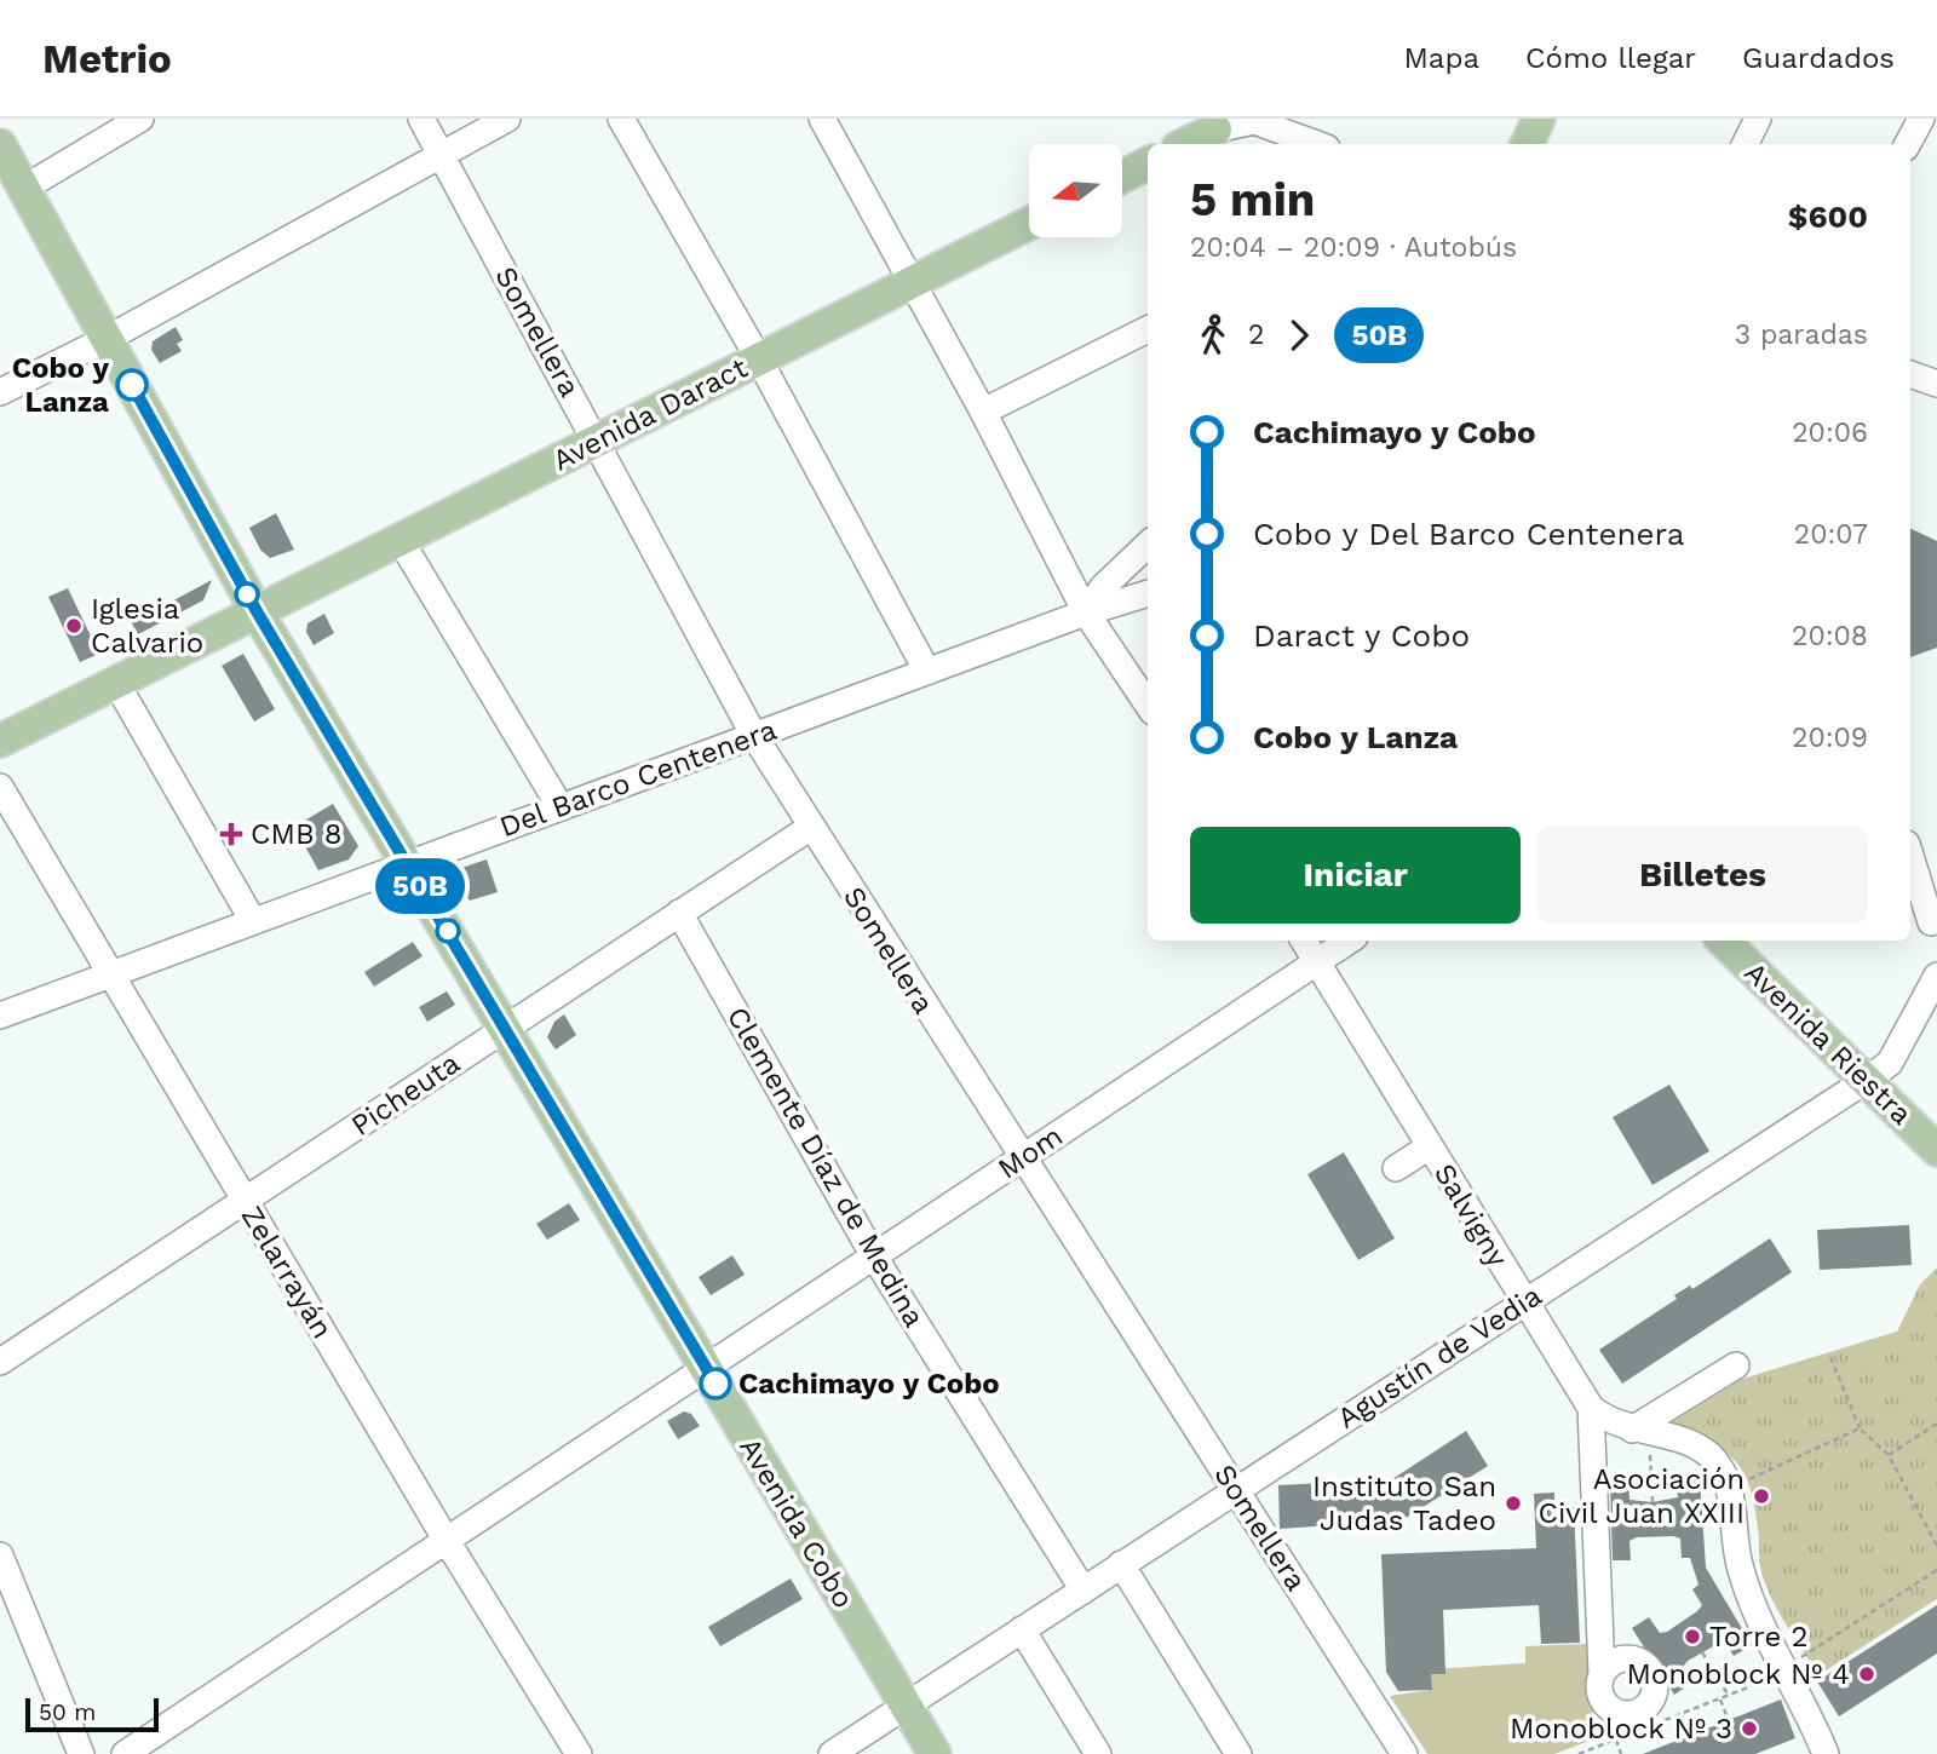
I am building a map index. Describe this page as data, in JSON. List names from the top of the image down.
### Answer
{
  "streets": {
    "main road": ["Avenida Daract", "Avenida Riestra", "Avenida Cobo"],
    "street": [
      "Somellera",
      "Del Barco Centenera",
      "Picheuta",
      "Mom",
      "Clemente Díaz de Medina",
      "Salvigny",
      "Zelarrayán",
      "Agustín de Vedia"
    ]
  },
  "crossings": [
    ["Somellera", "Avenida Daract"],
    ["Somellera", "Del Barco Centenera"],
    ["Somellera", "Picheuta"],
    ["Somellera", "Mom"],
    ["Somellera", "Agustín de Vedia"],
    ["Avenida Daract", "Avenida Cobo"],
    ["Del Barco Centenera", "Zelarrayán"],
    ["Del Barco Centenera", "Avenida Cobo"],
    ["Avenida Riestra", "Agustín de Vedia"],
    ["Picheuta", "Clemente Díaz de Medina"],
    ["Picheuta", "Zelarrayán"],
    ["Picheuta", "Avenida Cobo"],
    ["Mom", "Clemente Díaz de Medina"],
    ["Mom", "Salvigny"],
    ["Mom", "Zelarrayán"],
    ["Mom", "Avenida Cobo"],
    ["Clemente Díaz de Medina", "Agustín de Vedia"],
    ["Salvigny", "Agustín de Vedia"],
    ["Agustín de Vedia", "Avenida Cobo"]
  ],
  "places": {
    "other": [
      "Cobo y Lanza",
      "Iglesia Calvario",
      "Cachimayo y Cobo",
      "Asociación Civil Juan XXIII",
      "Instituto San Judas Tadeo",
      "Torre 2",
      "Monoblock Nº 4",
      "Monoblock Nº 3"
    ],
    "health": ["CMB 8"]
  },
  "lines": ["bus line 50B"],
  "scale_bar": "50 m",
  "north": "left",
  "page": {
    "header": "Metrio",
    "nav": ["Mapa", "Cómo llegar", "Guardados"],
    "on_map": "50B",
    "heading": ["5 min", "20:04 – 20:09 · Autobús", "$600"],
    "legs": ["2", "50B", "3 paradas"],
    "list": [
      {
        "name": "Cachimayo y Cobo",
        "value": "20:06"
      },
      {
        "name": "Cobo y Del Barco Centenera",
        "value": "20:07"
      },
      {
        "name": "Daract y Cobo",
        "value": "20:08"
      },
      {
        "name": "Cobo y Lanza",
        "value": "20:09"
      }
    ],
    "buttons": ["Iniciar", "Billetes"],
    "scale": "50 m"
  }
}
